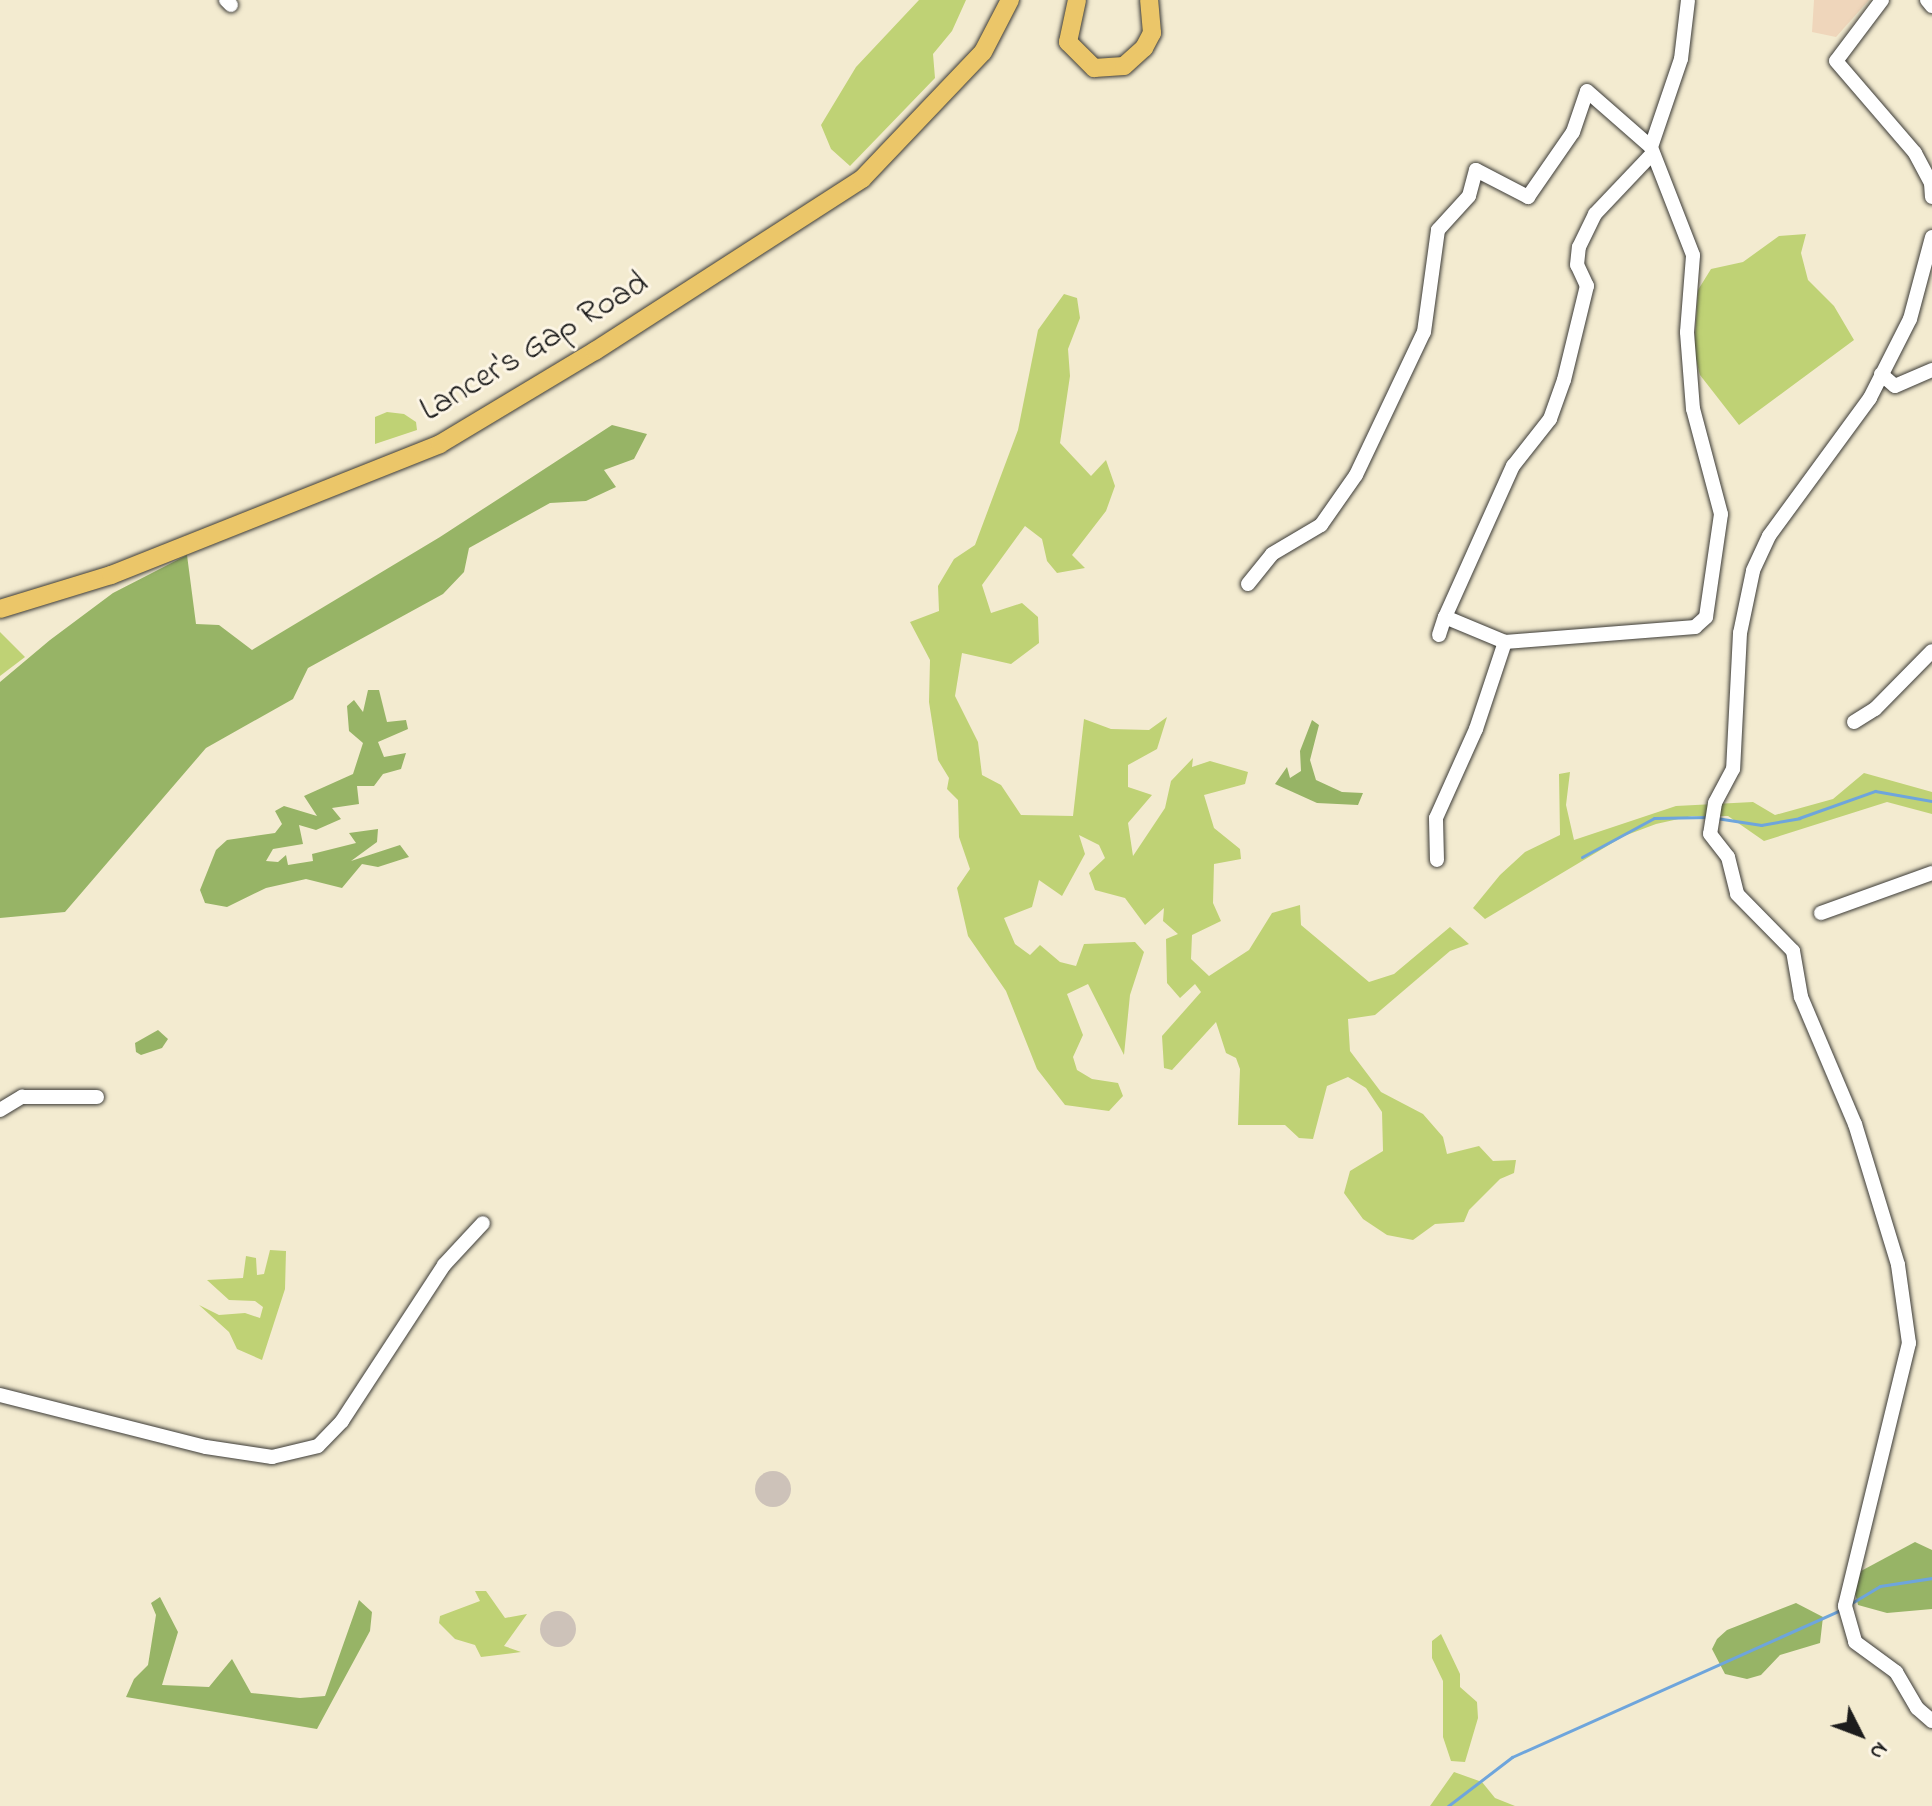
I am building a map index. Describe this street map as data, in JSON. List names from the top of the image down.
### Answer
{
  "streets": {
    "main road": ["Lancer's Gap Road"]
  },
  "north": "bottom right"
}
